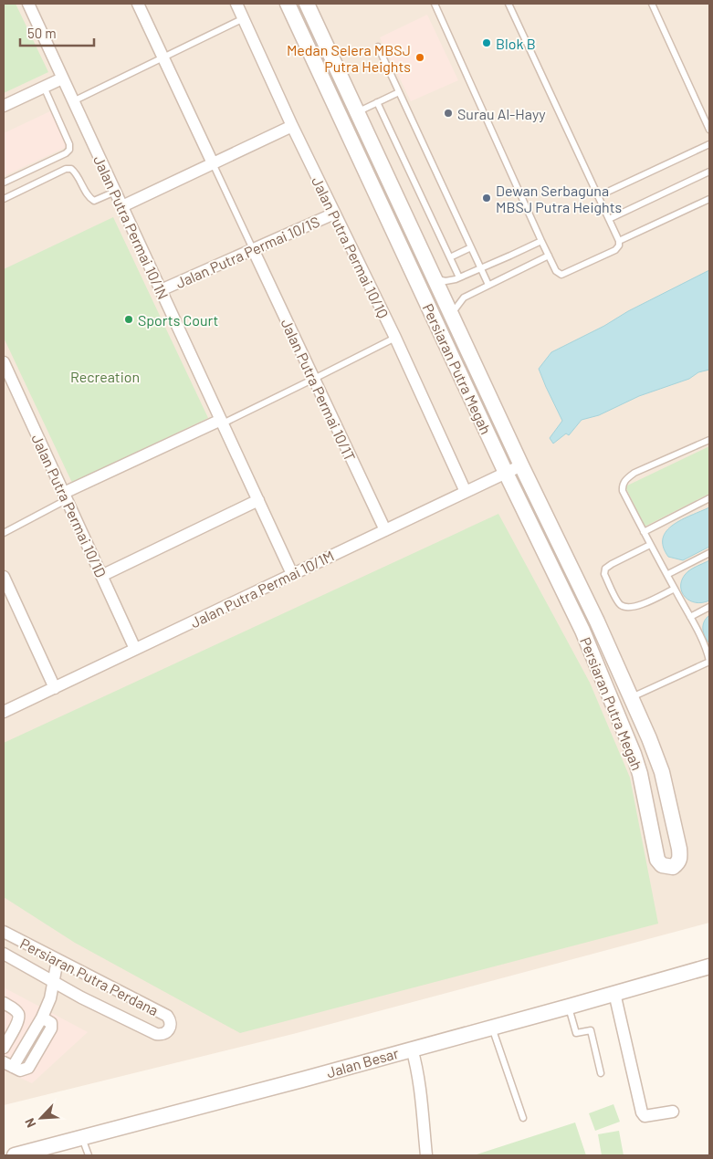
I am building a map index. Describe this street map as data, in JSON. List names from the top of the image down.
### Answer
{
  "streets": {
    "street": [
      "Jalan Putra Permai 10/1N",
      "Jalan Putra Permai 10/1Q",
      "Jalan Putra Permai 10/1S",
      "Persiaran Putra Megah",
      "Jalan Putra Permai 10/1T",
      "Jalan Putra Permai 10/1D",
      "Jalan Putra Permai 10/1M",
      "Persiaran Putra Perdana",
      "Jalan Besar"
    ]
  },
  "crossings": [
    ["Jalan Putra Permai 10/1N", "Jalan Putra Permai 10/1S"],
    ["Jalan Putra Permai 10/1N", "Jalan Putra Permai 10/1M"],
    ["Jalan Putra Permai 10/1Q", "Jalan Putra Permai 10/1S"],
    ["Jalan Putra Permai 10/1Q", "Jalan Putra Permai 10/1M"],
    ["Jalan Putra Permai 10/1S", "Jalan Putra Permai 10/1T"],
    ["Persiaran Putra Megah", "Jalan Putra Permai 10/1M"],
    ["Jalan Putra Permai 10/1T", "Jalan Putra Permai 10/1M"],
    ["Jalan Putra Permai 10/1D", "Jalan Putra Permai 10/1M"]
  ],
  "parks": ["Recreation"],
  "places": [
    "Blok B",
    "Medan Selera MBSJ Putra Heights",
    "Surau Al-Hayy",
    "Dewan Serbaguna MBSJ Putra Heights",
    "Sports Court"
  ],
  "scale_bar": "50 m",
  "north": "bottom left"
}
